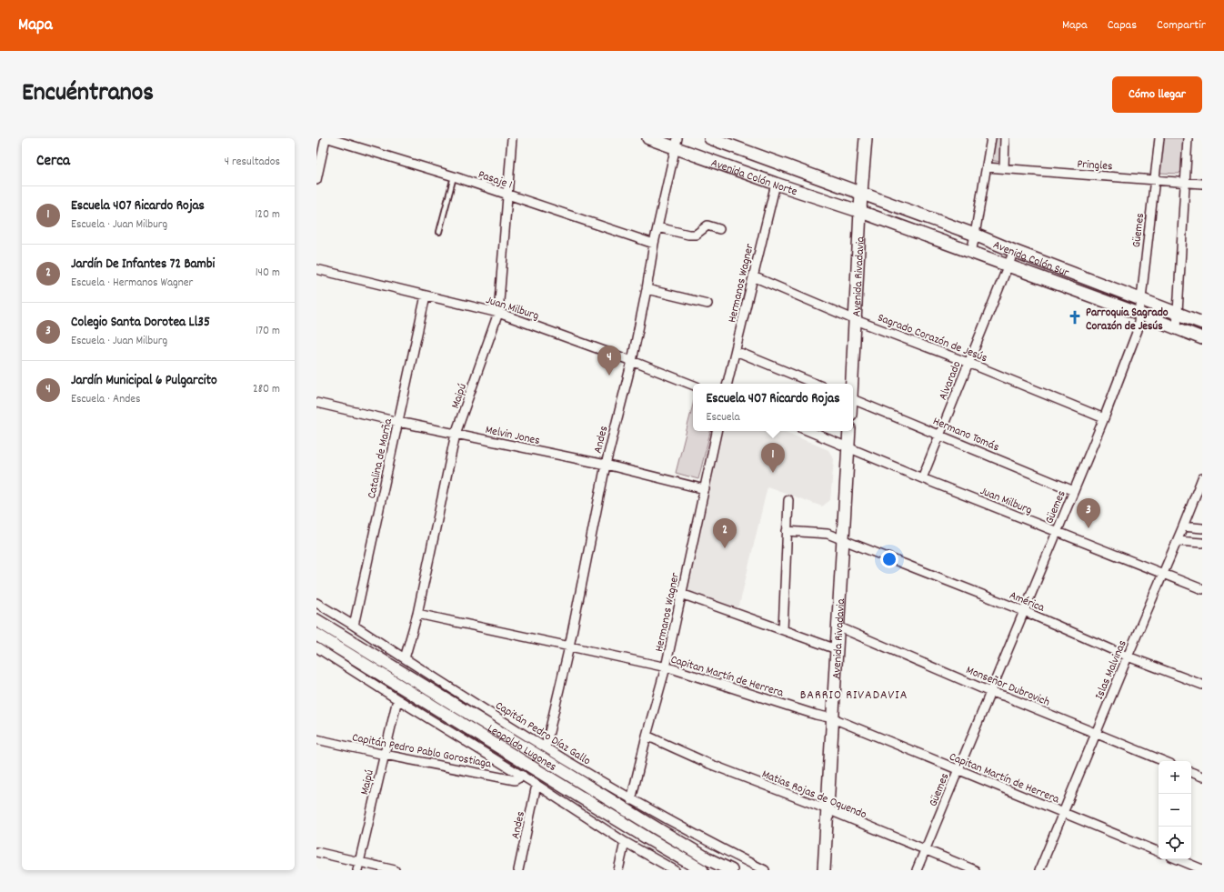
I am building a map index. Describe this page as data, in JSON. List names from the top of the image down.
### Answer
{
  "streets": {
    "main road": [
      "Avenida Colón Norte",
      "Avenida Colón Sur",
      "Avenida Rivadavia",
      "Leopoldo Lugones"
    ],
    "street": [
      "Pringles",
      "Pasaje 1",
      "Güemes",
      "Hermanos Wagner",
      "Juan Milburg",
      "Sagrado Corazón de Jesús",
      "Alvarado",
      "Maipú",
      "Hermano Tomás",
      "Melvin Jones",
      "Andes",
      "Catalina de Marña",
      "América",
      "Islas Malvinas",
      "Capitan Martín de Herrera",
      "Monseñor Dubrovich",
      "Capitán Pedro Díaz Gallo",
      "Capitán Pedro Pablo Gorostiaga",
      "Matias Rojas de Oquendo"
    ]
  },
  "crossings": [
    ["Pringles", "Güemes"],
    ["Avenida Colón Norte", "Avenida Colón Sur"],
    ["Avenida Colón Norte", "Avenida Rivadavia"],
    ["Avenida Colón Norte", "Hermanos Wagner"],
    ["Avenida Colón Norte", "Andes"],
    ["Pasaje 1", "Maipú"],
    ["Pasaje 1", "Andes"],
    ["Güemes", "Avenida Colón Sur"],
    ["Güemes", "Juan Milburg"],
    ["Güemes", "Sagrado Corazón de Jesús"],
    ["Güemes", "Hermano Tomás"],
    ["Güemes", "América"],
    ["Güemes", "Capitan Martín de Herrera"],
    ["Güemes", "Monseñor Dubrovich"],
    ["Güemes", "Matias Rojas de Oquendo"],
    ["Avenida Colón Sur", "Avenida Rivadavia"],
    ["Avenida Colón Sur", "Alvarado"],
    ["Avenida Rivadavia", "Juan Milburg"],
    ["Avenida Rivadavia", "Sagrado Corazón de Jesús"],
    ["Avenida Rivadavia", "América"],
    ["Avenida Rivadavia", "Capitan Martín de Herrera"],
    ["Avenida Rivadavia", "Monseñor Dubrovich"],
    ["Avenida Rivadavia", "Matias Rojas de Oquendo"],
    ["Hermanos Wagner", "Sagrado Corazón de Jesús"],
    ["Hermanos Wagner", "Melvin Jones"],
    ["Hermanos Wagner", "Capitan Martín de Herrera"],
    ["Hermanos Wagner", "Capitán Pedro Díaz Gallo"],
    ["Hermanos Wagner", "Matias Rojas de Oquendo"],
    ["Juan Milburg", "Alvarado"],
    ["Juan Milburg", "Maipú"],
    ["Juan Milburg", "Andes"],
    ["Juan Milburg", "Catalina de Marña"],
    ["Juan Milburg", "Islas Malvinas"],
    ["Sagrado Corazón de Jesús", "Alvarado"],
    ["Alvarado", "Hermano Tomás"],
    ["Maipú", "Melvin Jones"],
    ["Maipú", "Capitan Martín de Herrera"],
    ["Maipú", "Capitán Pedro Díaz Gallo"],
    ["Maipú", "Capitán Pedro Pablo Gorostiaga"],
    ["Melvin Jones", "Andes"],
    ["Melvin Jones", "Catalina de Marña"],
    ["Andes", "Capitan Martín de Herrera"],
    ["Andes", "Capitán Pedro Díaz Gallo"],
    ["Catalina de Marña", "Capitán Pedro Díaz Gallo"],
    ["América", "Islas Malvinas"],
    ["Islas Malvinas", "Capitan Martín de Herrera"],
    ["Islas Malvinas", "Monseñor Dubrovich"]
  ],
  "districts": ["BARRIO RIVADAVIA"],
  "places": {
    "church": ["Parroquia Sagrado Corazón de Jesús"]
  },
  "page": {
    "header": "Mapa",
    "nav": ["Mapa", "Capas", "Compartir"],
    "title": "Encuéntranos",
    "buttons": "Cómo llegar",
    "heading": ["Cerca", "4 resultados"],
    "list": [
      {
        "mark": "1",
        "name": "Escuela 407 Ricardo Rojas",
        "note": "Escuela · Juan Milburg",
        "value": "120 m"
      },
      {
        "mark": "2",
        "name": "Jardín De Infantes 72 Bambi",
        "note": "Escuela · Hermanos Wagner",
        "value": "140 m"
      },
      {
        "mark": "3",
        "name": "Colegio Santa Dorotea Ll35",
        "note": "Escuela · Juan Milburg",
        "value": "170 m"
      },
      {
        "mark": "4",
        "name": "Jardín Municipal 6 Pulgarcito",
        "note": "Escuela · Andes",
        "value": "280 m"
      }
    ],
    "pins": [
      "4",
      "1",
      "3",
      "2"
    ],
    "popup": ["Escuela 407 Ricardo Rojas", "Escuela"],
    "map_buttons": ["+", "−"]
  }
}
